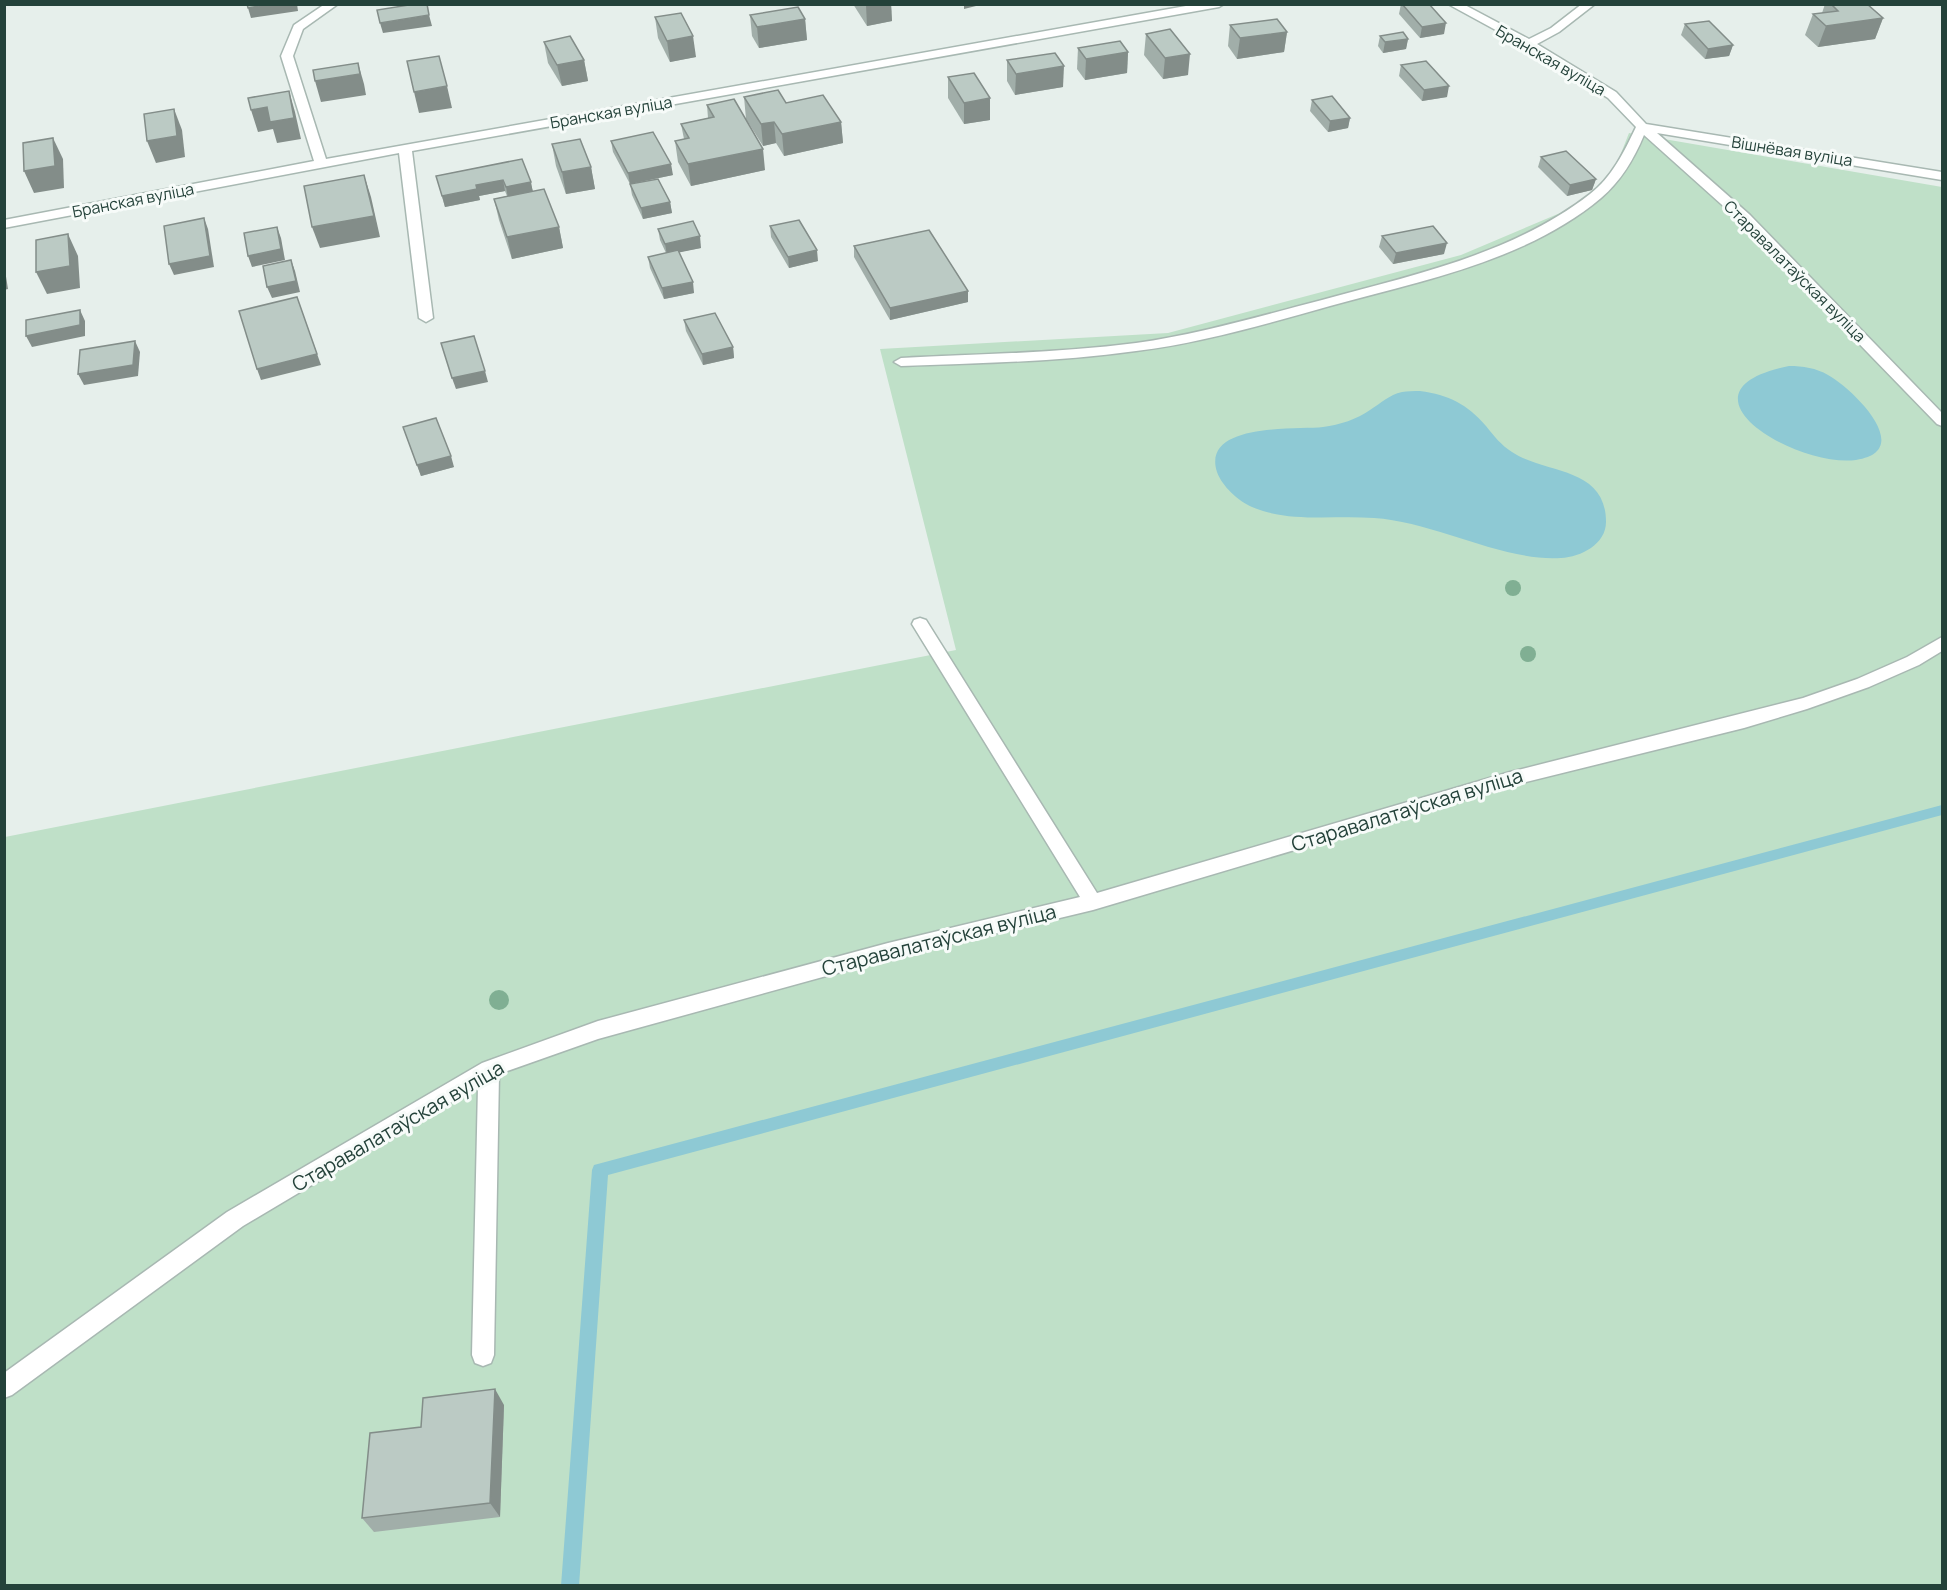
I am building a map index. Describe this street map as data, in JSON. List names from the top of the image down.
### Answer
{
  "streets": {
    "street": ["Бранская вуліца", "Вішнёвая вуліца", "Старавалатаўская вуліца"]
  },
  "crossings": [
    ["Бранская вуліца", "Вішнёвая вуліца"],
    ["Бранская вуліца", "Старавалатаўская вуліца"],
    ["Вішнёвая вуліца", "Старавалатаўская вуліца"]
  ]
}
